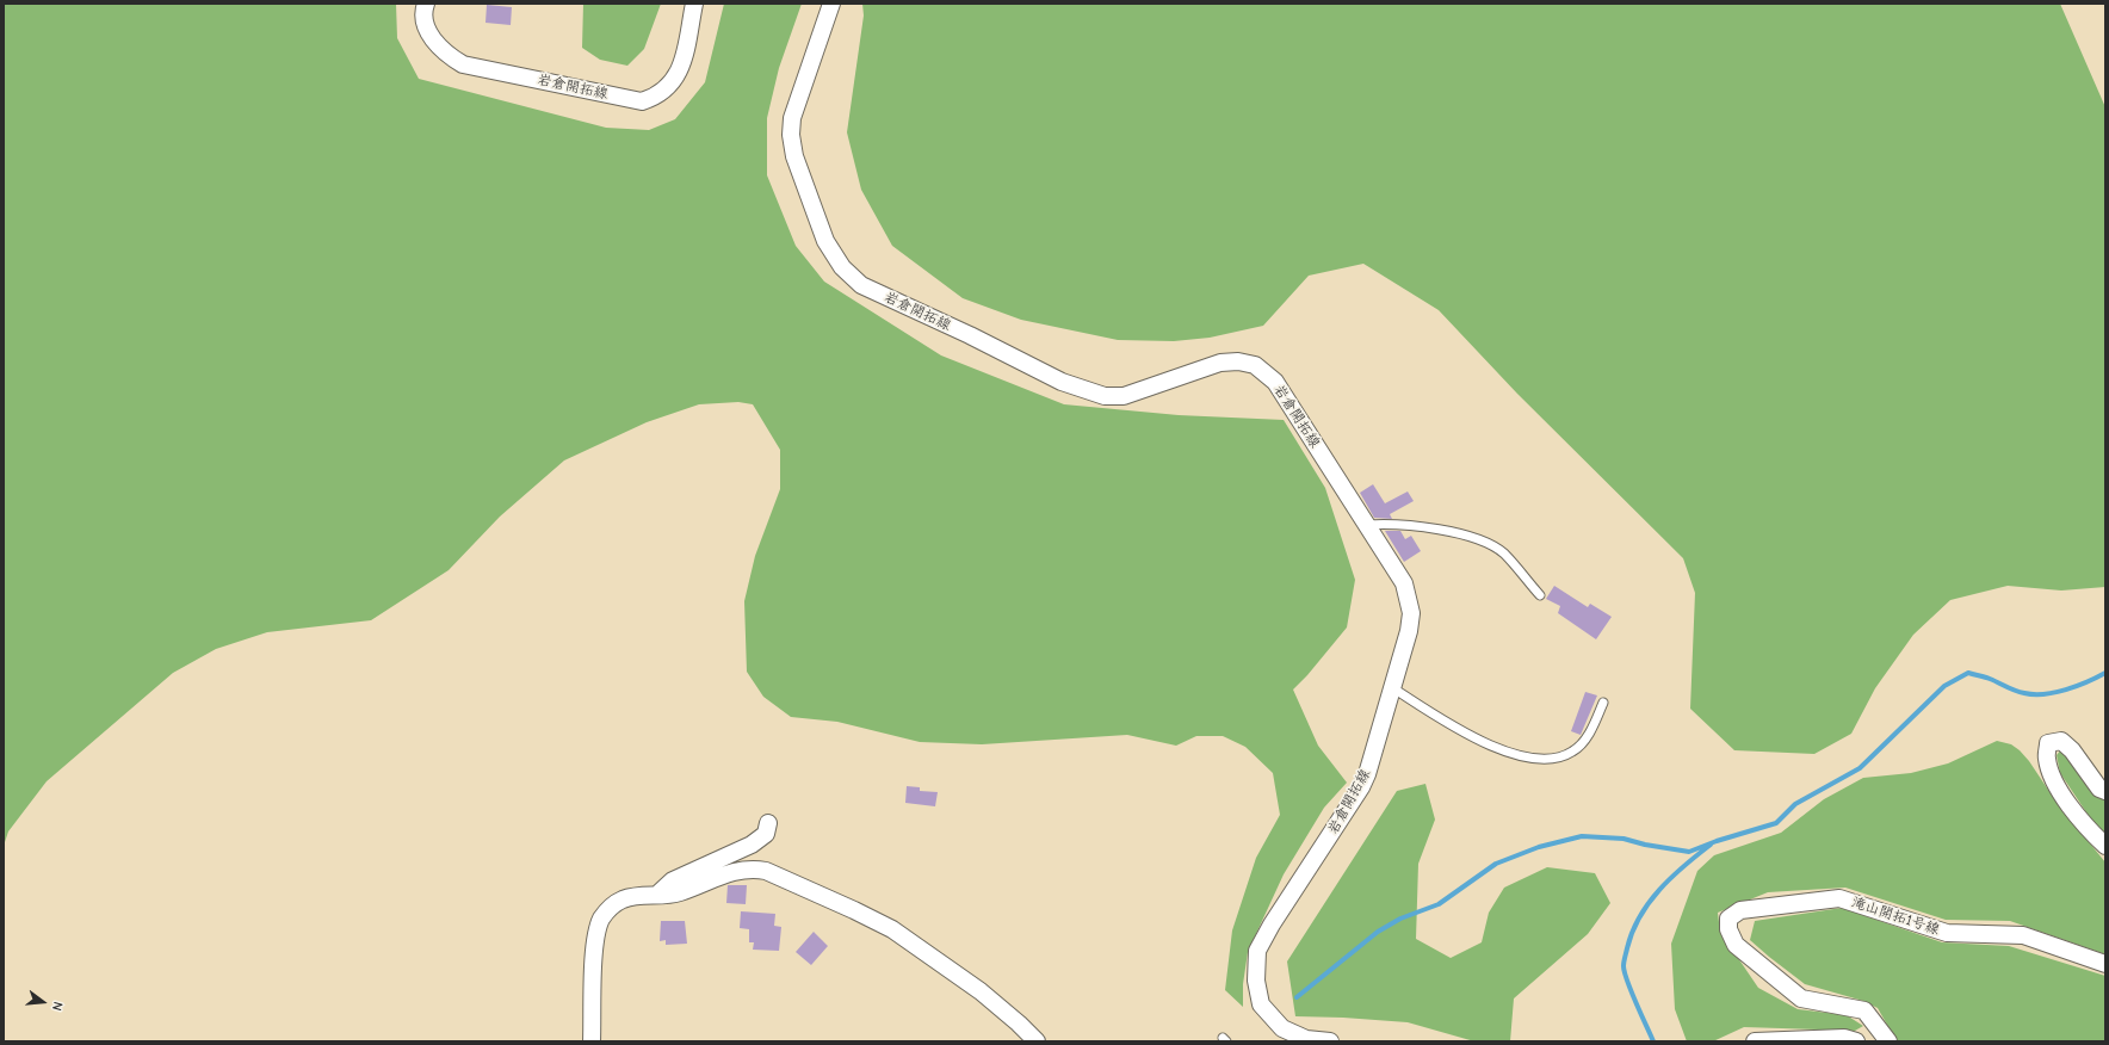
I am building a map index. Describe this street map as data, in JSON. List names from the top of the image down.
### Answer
{
  "streets": {
    "street": ["岩倉開拓線", "滝山開拓1号線"]
  },
  "north": "right"
}
